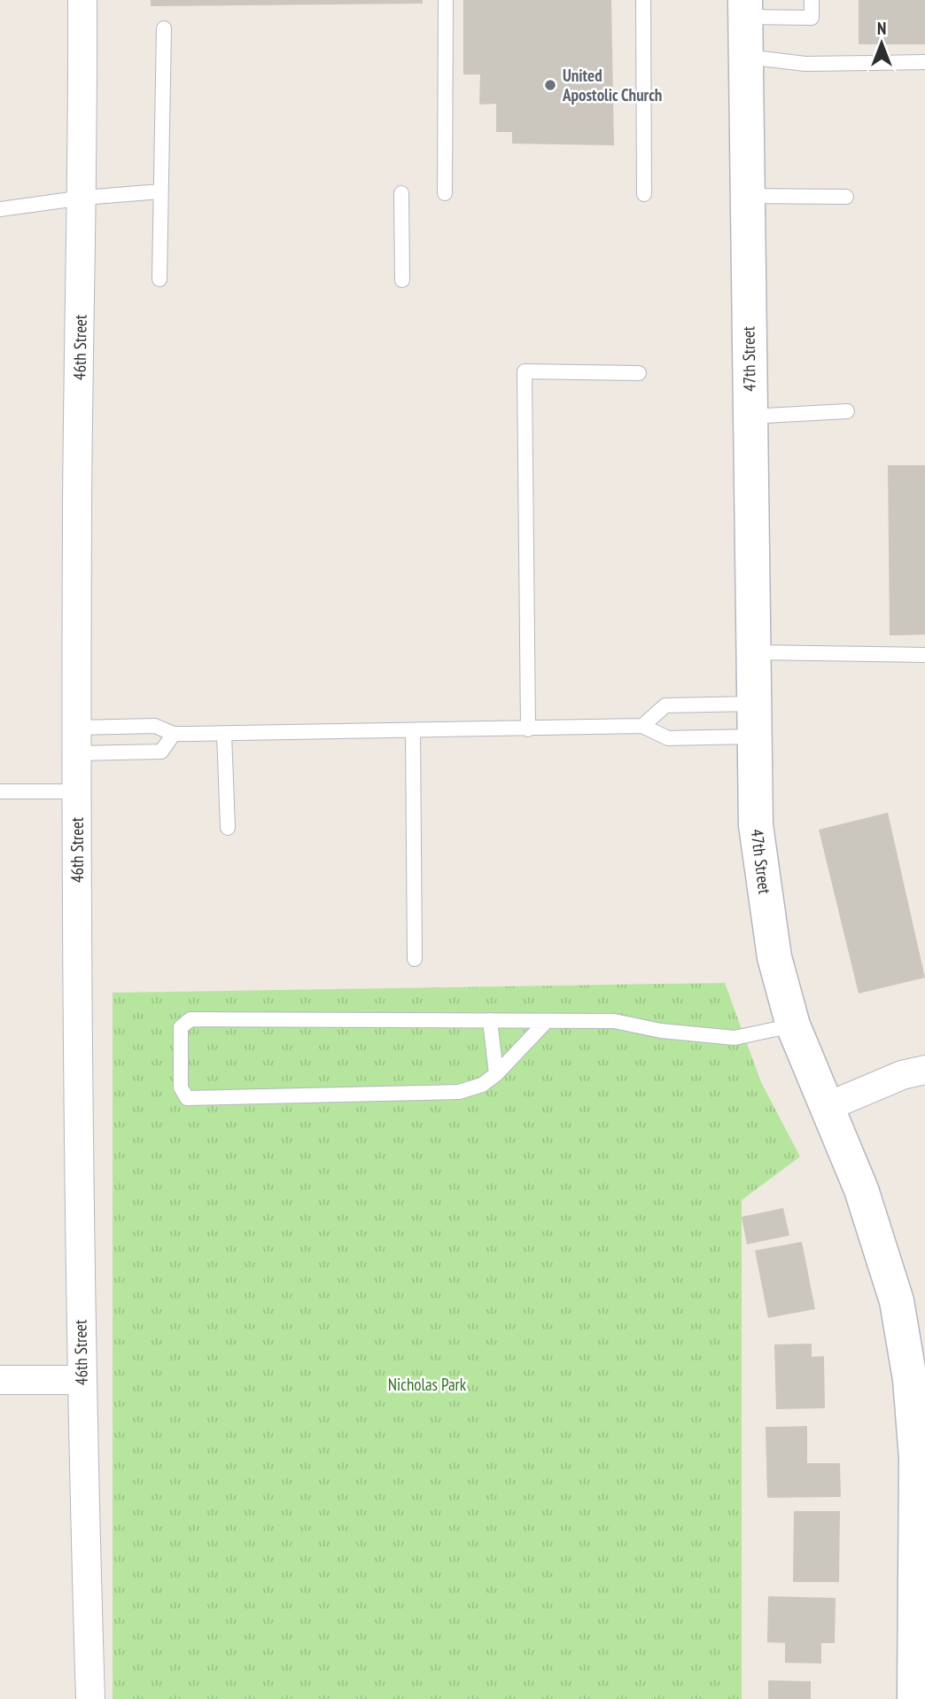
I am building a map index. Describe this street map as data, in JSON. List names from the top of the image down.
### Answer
{
  "streets": {
    "street": ["46th Street", "47th Street"]
  },
  "parks": ["Nicholas Park"],
  "places": ["United Apostolic Church"],
  "north": "top"
}
